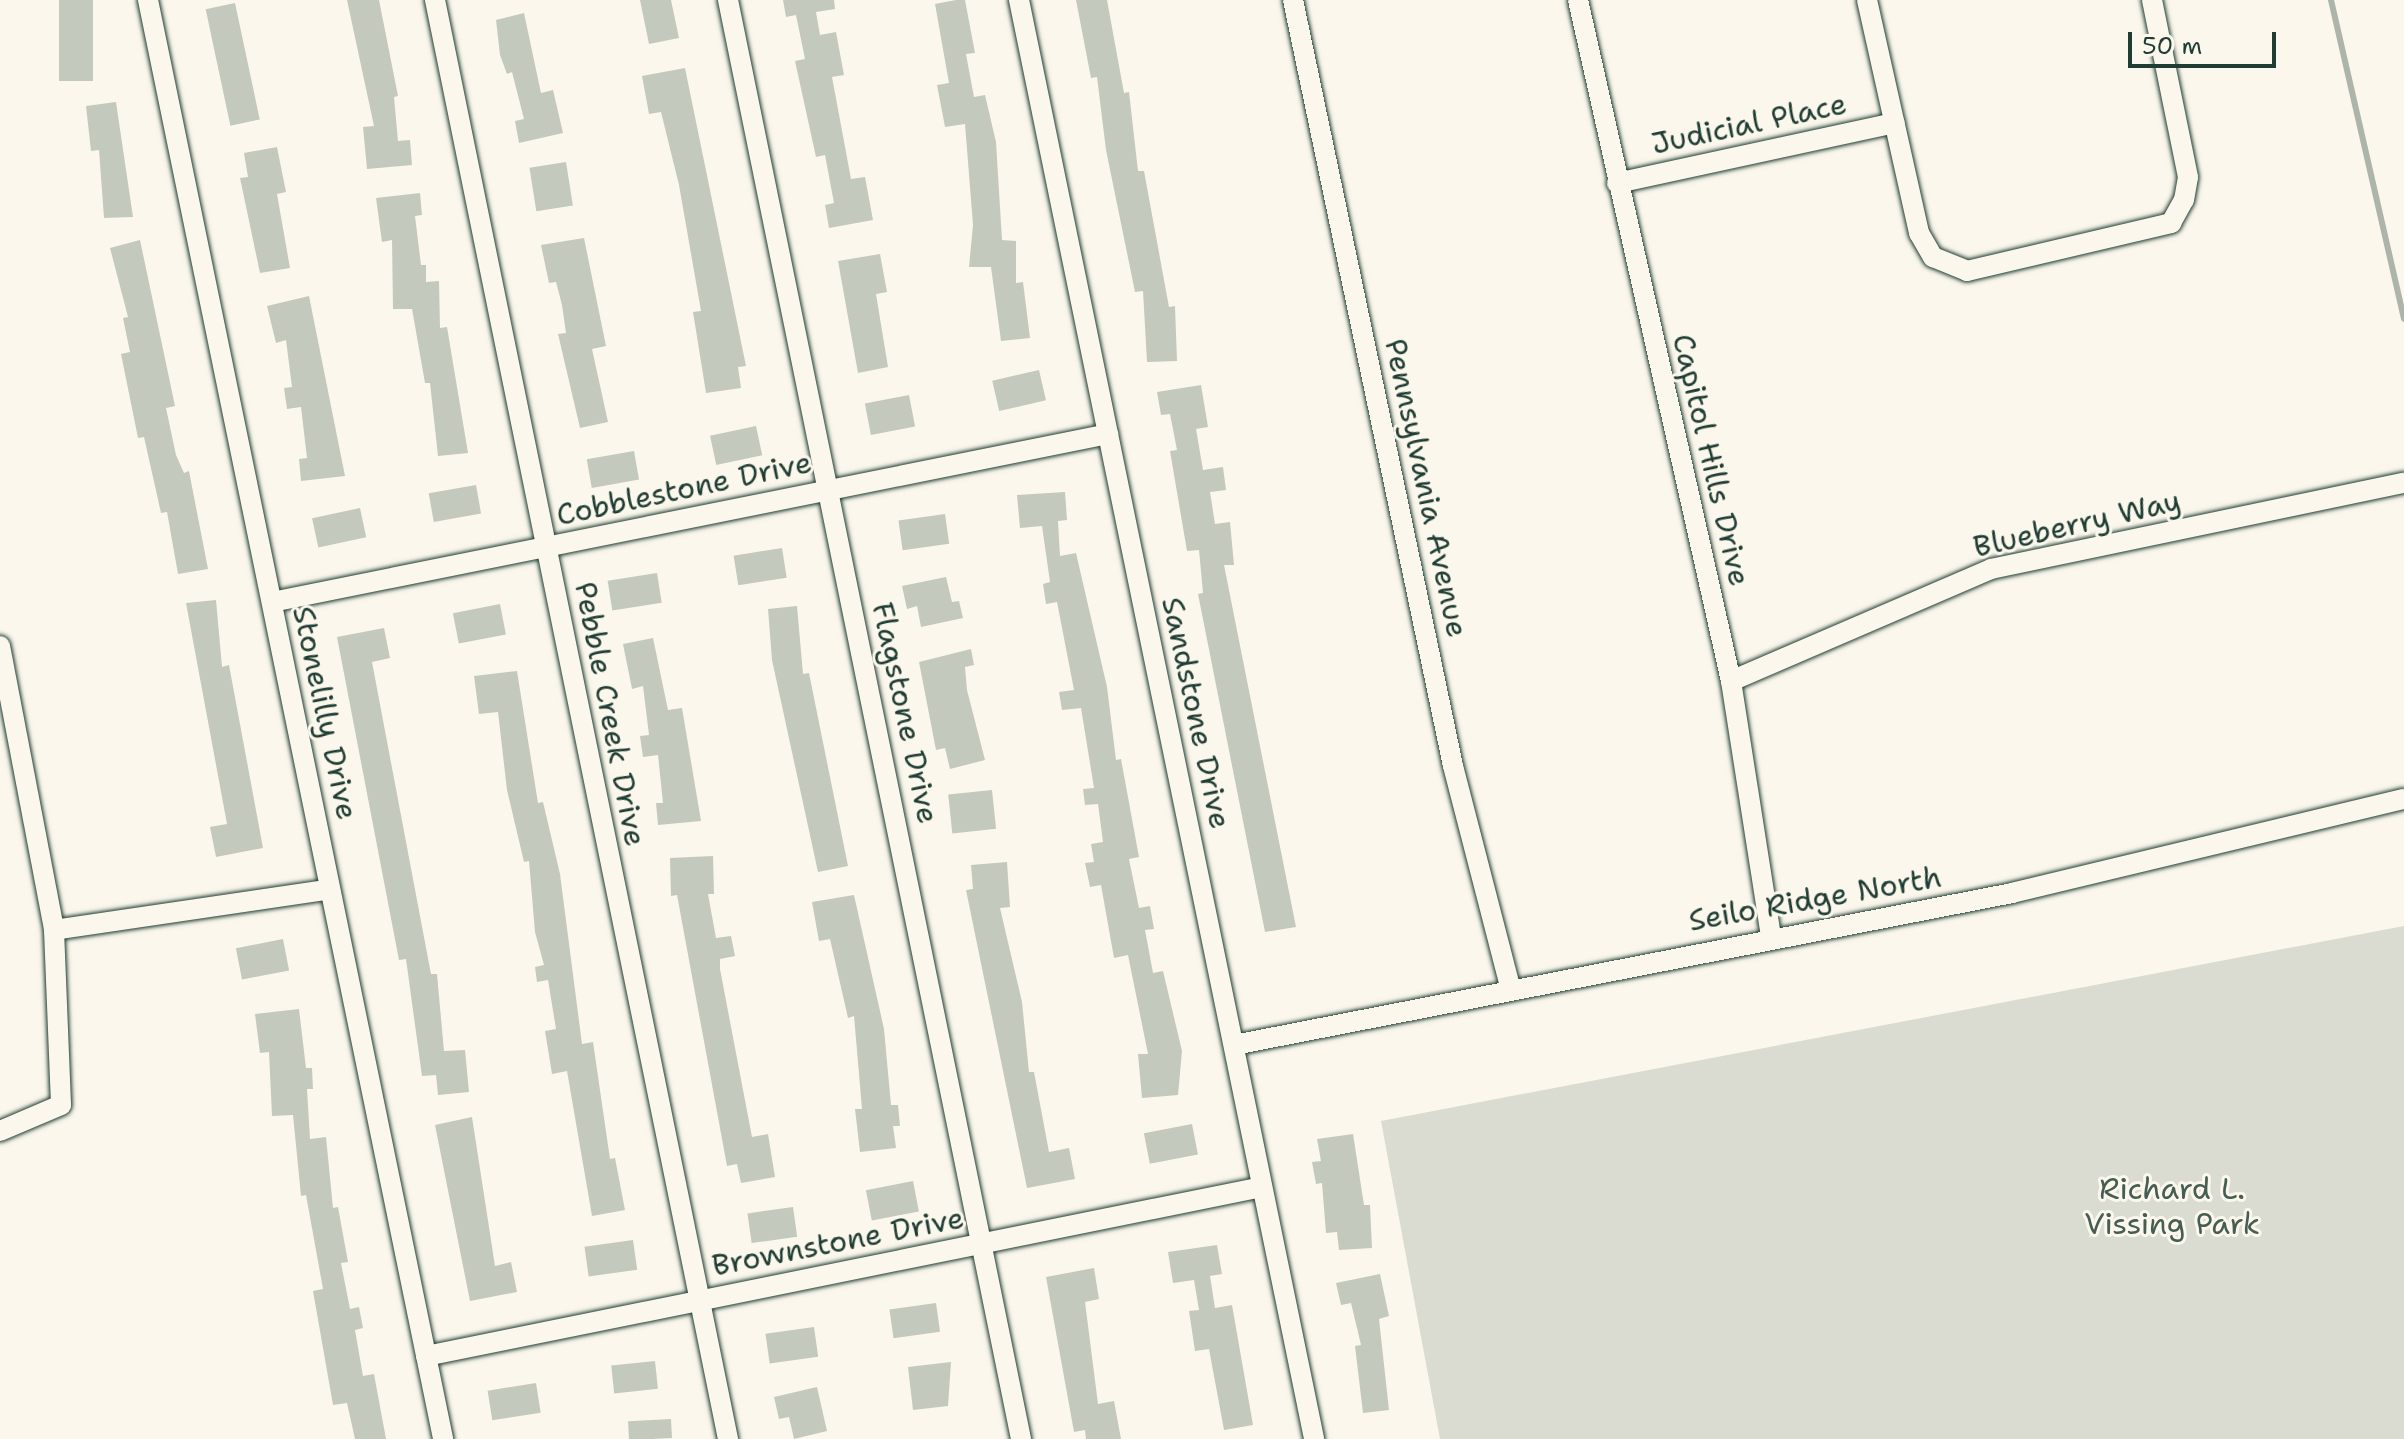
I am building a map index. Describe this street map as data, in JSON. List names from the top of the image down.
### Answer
{
  "streets": {
    "street": [
      "Judicial Place",
      "Capitol Hills Drive",
      "Pennsylvania Avenue",
      "Cobblestone Drive",
      "Blueberry Way",
      "Stonelilly Drive",
      "Flagstone Drive",
      "Sandstone Drive",
      "Pebble Creek Drive",
      "Seilo Ridge North",
      "Brownstone Drive"
    ]
  },
  "crossings": [
    ["Judicial Place", "Capitol Hills Drive"],
    ["Capitol Hills Drive", "Blueberry Way"],
    ["Capitol Hills Drive", "Seilo Ridge North"],
    ["Pennsylvania Avenue", "Seilo Ridge North"],
    ["Cobblestone Drive", "Stonelilly Drive"],
    ["Cobblestone Drive", "Flagstone Drive"],
    ["Cobblestone Drive", "Sandstone Drive"],
    ["Cobblestone Drive", "Pebble Creek Drive"],
    ["Stonelilly Drive", "Brownstone Drive"],
    ["Flagstone Drive", "Brownstone Drive"],
    ["Sandstone Drive", "Seilo Ridge North"],
    ["Sandstone Drive", "Brownstone Drive"],
    ["Pebble Creek Drive", "Brownstone Drive"]
  ],
  "parks": ["Richard L. Vissing Park"],
  "scale_bar": "50 m"
}
